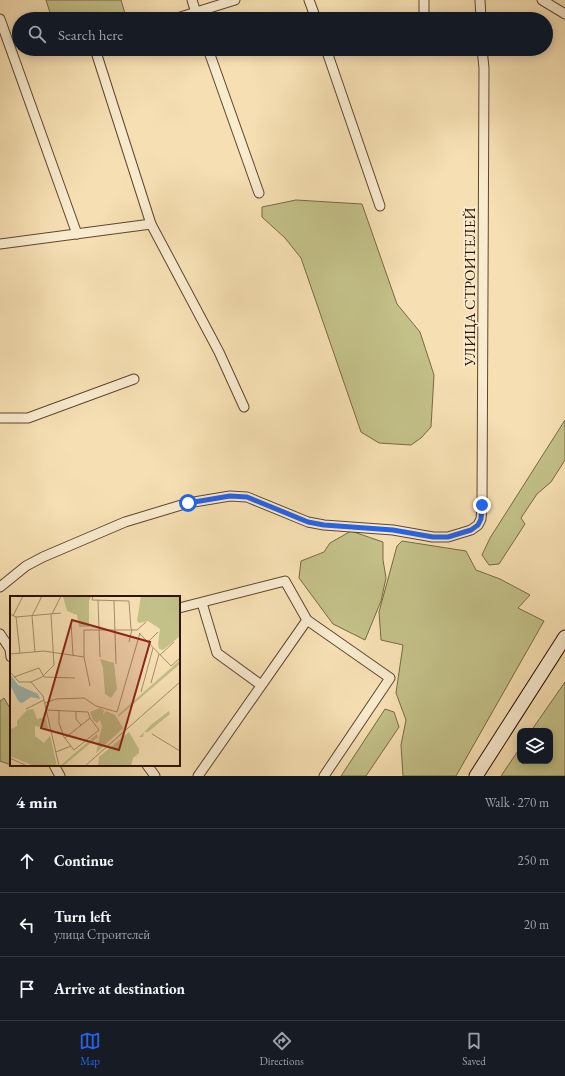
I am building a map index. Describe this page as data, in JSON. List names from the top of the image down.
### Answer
{
  "streets": {
    "street": ["УЛИЦА СТРОИТЕЛЕЙ"]
  },
  "page": {
    "search": "Search here",
    "heading": ["4 min", "Walk · 270 m"],
    "list": [
      ["Continue", "250 m"],
      ["Turn left", "улица Строителей", "20 m"],
      "Arrive at destination"
    ],
    "nav": ["Map", "Directions", "Saved"]
  }
}
